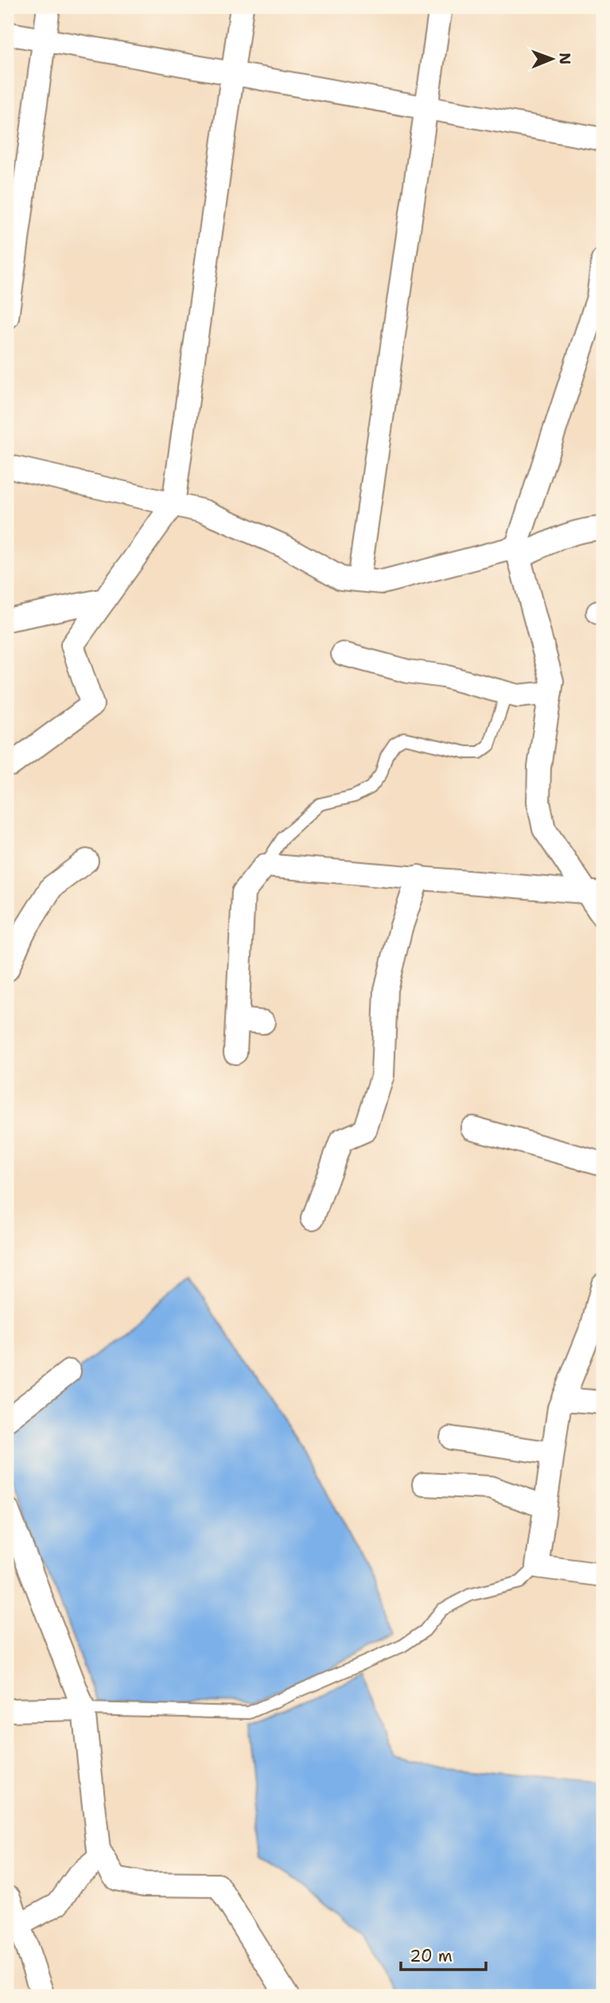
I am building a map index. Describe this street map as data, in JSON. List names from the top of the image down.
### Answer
{
  "scale_bar": "20 m",
  "north": "right"
}
